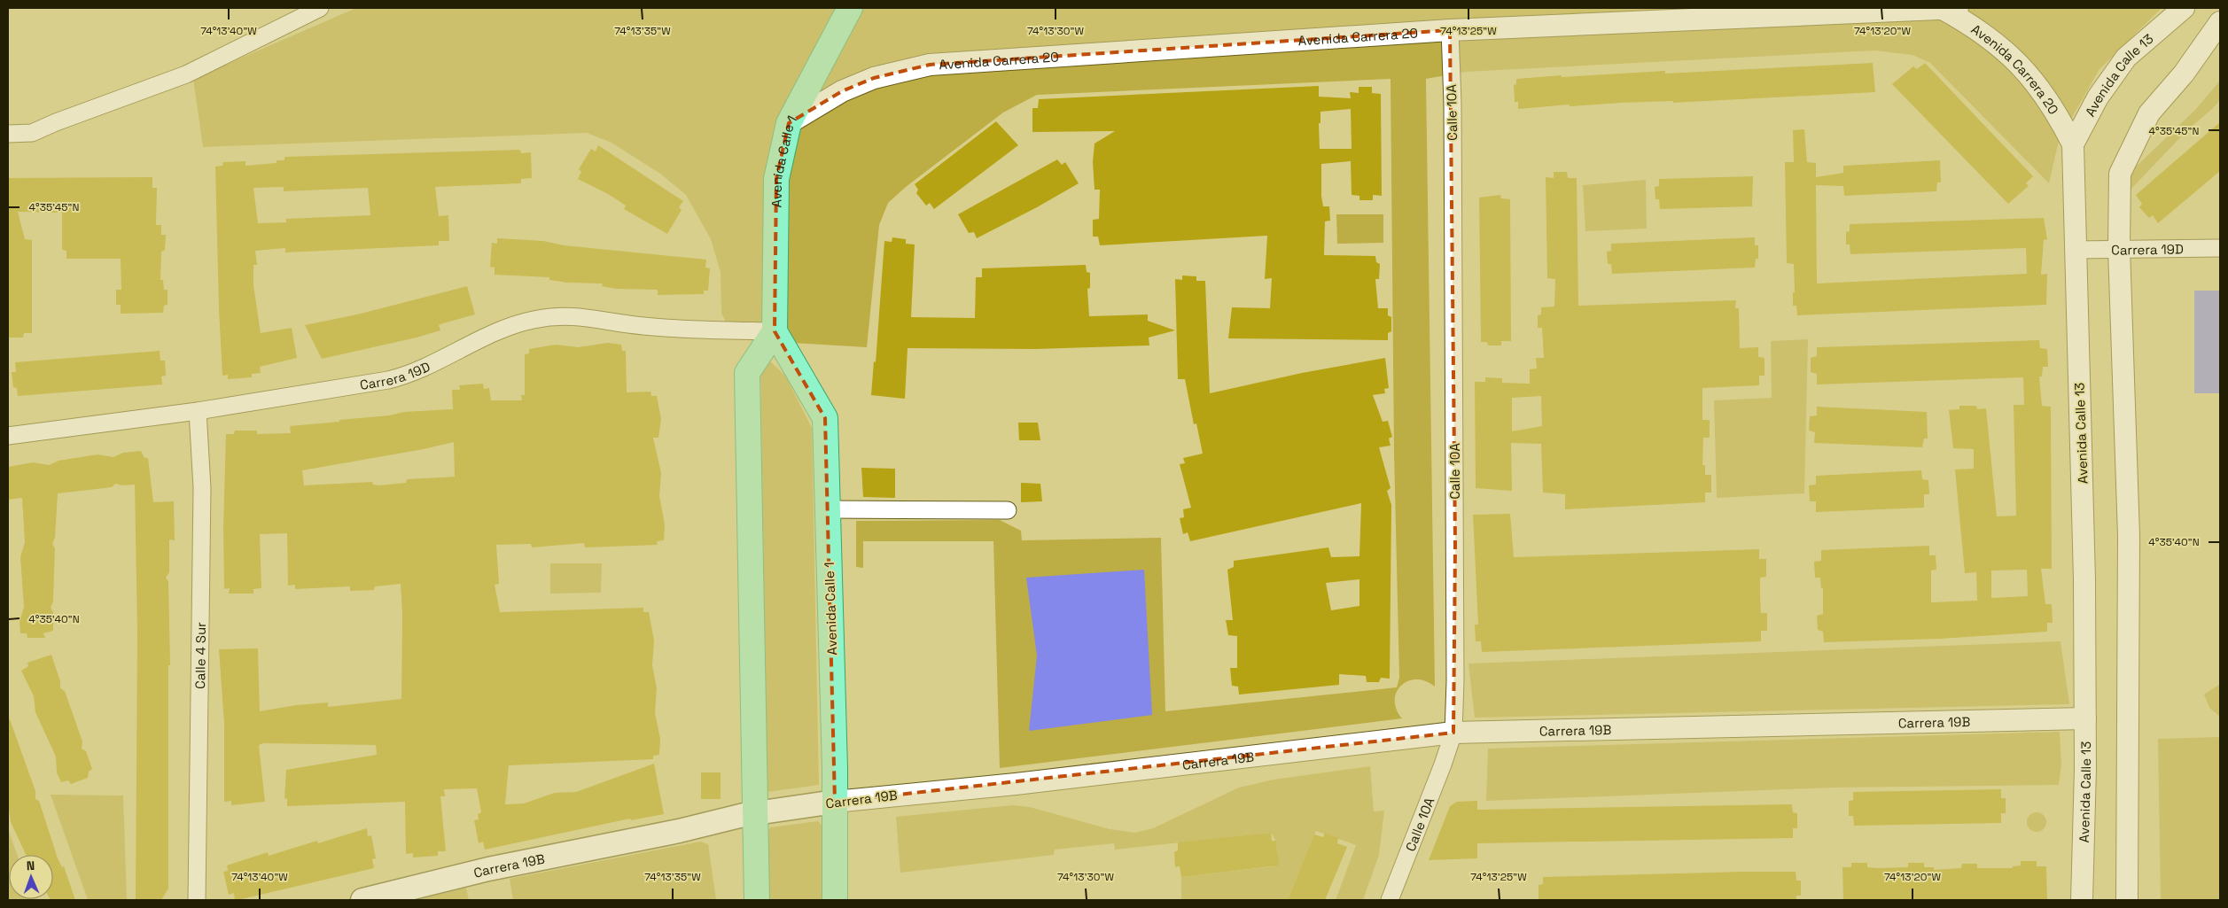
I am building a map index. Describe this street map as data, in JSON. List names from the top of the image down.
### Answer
{
  "streets": {
    "main road": ["Avenida Calle 1", "Carrera 19B"],
    "street": [
      "Avenida Carrera 20",
      "Avenida Calle 13",
      "Calle 10A",
      "Carrera 19D",
      "Calle 4 Sur"
    ]
  },
  "crossings": [
    ["Avenida Carrera 20", "Avenida Calle 13"],
    ["Avenida Carrera 20", "Calle 10A"],
    ["Avenida Carrera 20", "Avenida Calle 1"],
    ["Avenida Calle 13", "Carrera 19D"],
    ["Avenida Calle 13", "Carrera 19B"],
    ["Calle 10A", "Carrera 19B"],
    ["Avenida Calle 1", "Carrera 19D"],
    ["Avenida Calle 1", "Carrera 19B"],
    ["Carrera 19D", "Calle 4 Sur"]
  ],
  "north": "top",
  "coordinates": [
    "74°13'40\"W",
    "74°13'35\"W",
    "74°13'30\"W",
    "74°13'25\"W",
    "74°13'20\"W",
    "4°35'45\"N",
    "4°35'40\"N"
  ]
}
